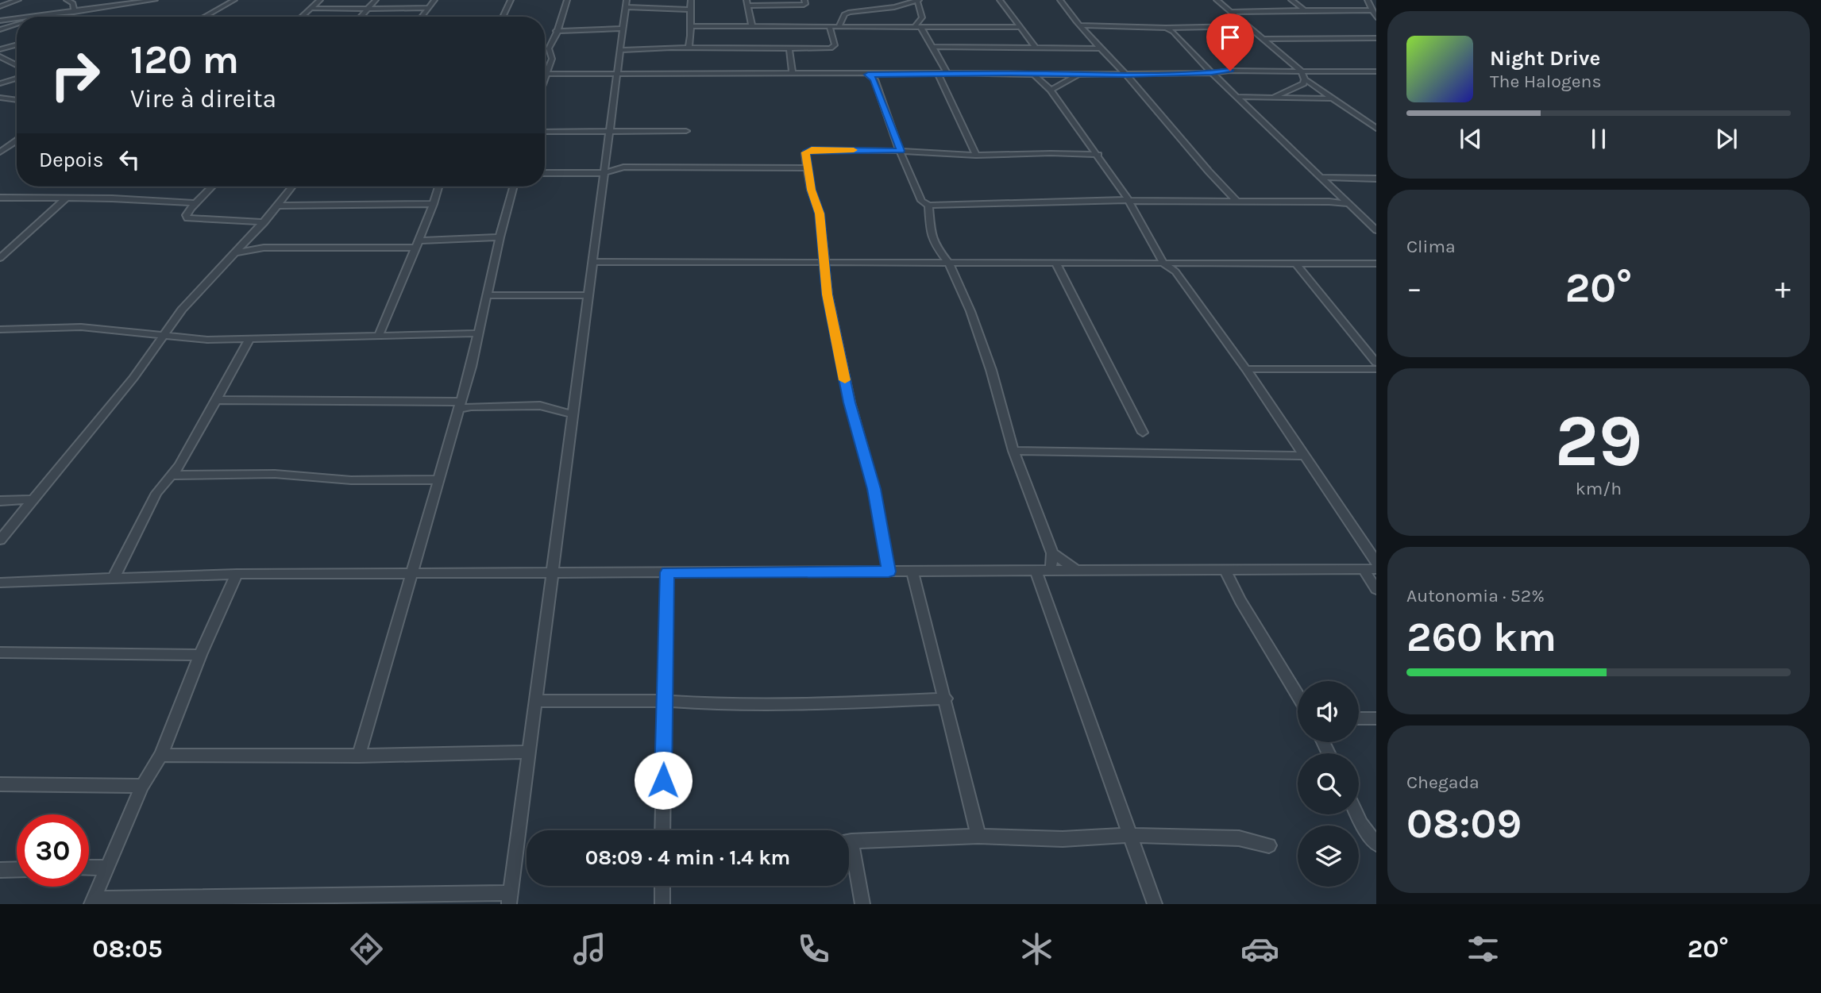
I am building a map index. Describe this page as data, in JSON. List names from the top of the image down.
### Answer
{
  "page": {
    "turn": ["120 m", "Vire à direita"],
    "song": ["Night Drive", "The Halogens"],
    "then": "Depois",
    "tile": [
      "Clima",
      ["29", "km/h"],
      ["Autonomia · 52%", "260 km"],
      ["Chegada", "08:09"]
    ],
    "heat": ["−", "20°", "+"],
    "limit": "30",
    "trip": "08:09 · 4 min · 1.4 km",
    "tabs": ["08:05", "20°"]
  }
}
